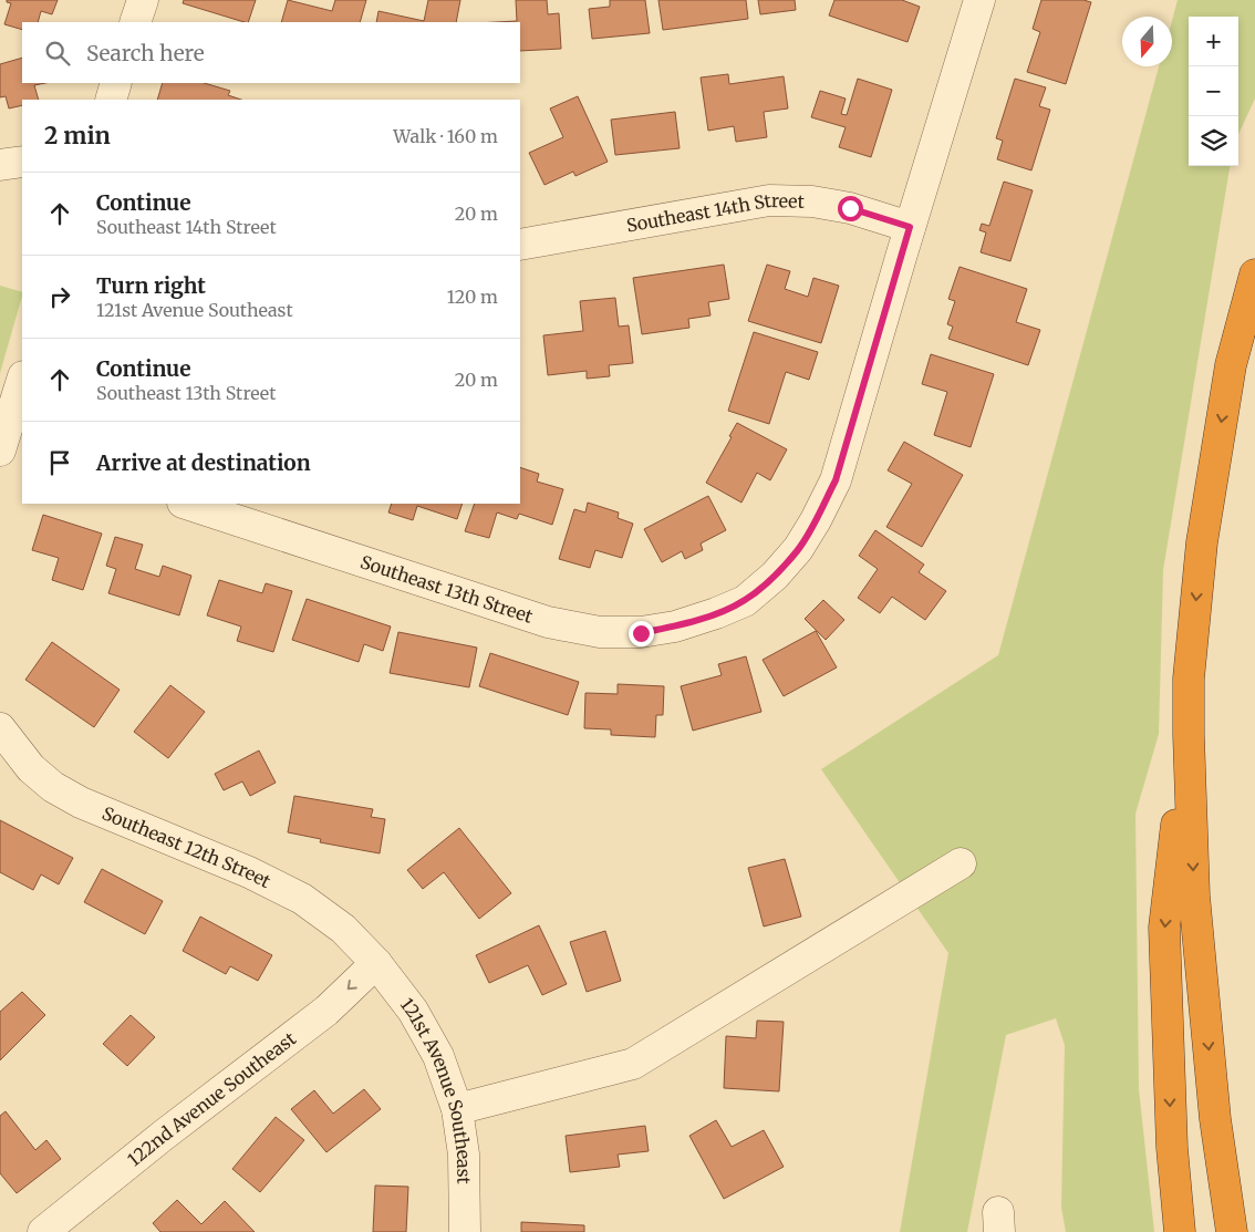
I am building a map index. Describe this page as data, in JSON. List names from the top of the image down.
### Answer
{
  "streets": {
    "street": [
      "Southeast 14th Street",
      "Southeast 13th Street",
      "Southeast 12th Street",
      "121st Avenue Southeast",
      "122nd Avenue Southeast"
    ]
  },
  "crossings": [
    ["Southeast 14th Street", "Southeast 13th Street"],
    ["Southeast 12th Street", "121st Avenue Southeast"],
    ["Southeast 12th Street", "122nd Avenue Southeast"],
    ["121st Avenue Southeast", "122nd Avenue Southeast"]
  ],
  "one_way": ["122nd Avenue Southeast"],
  "north": "bottom",
  "page": {
    "map_buttons": ["+", "−"],
    "search": "Search here",
    "heading": ["2 min", "Walk · 160 m"],
    "list": [
      ["Continue", "Southeast 14th Street", "20 m"],
      ["Turn right", "121st Avenue Southeast", "120 m"],
      ["Continue", "Southeast 13th Street", "20 m"],
      "Arrive at destination"
    ]
  }
}
